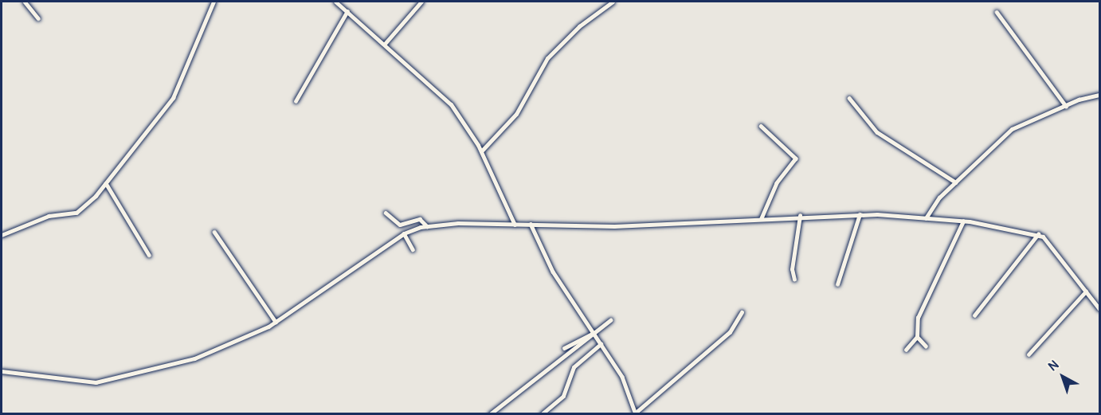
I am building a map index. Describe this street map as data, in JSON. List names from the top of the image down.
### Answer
{
  "north": "top left"
}
